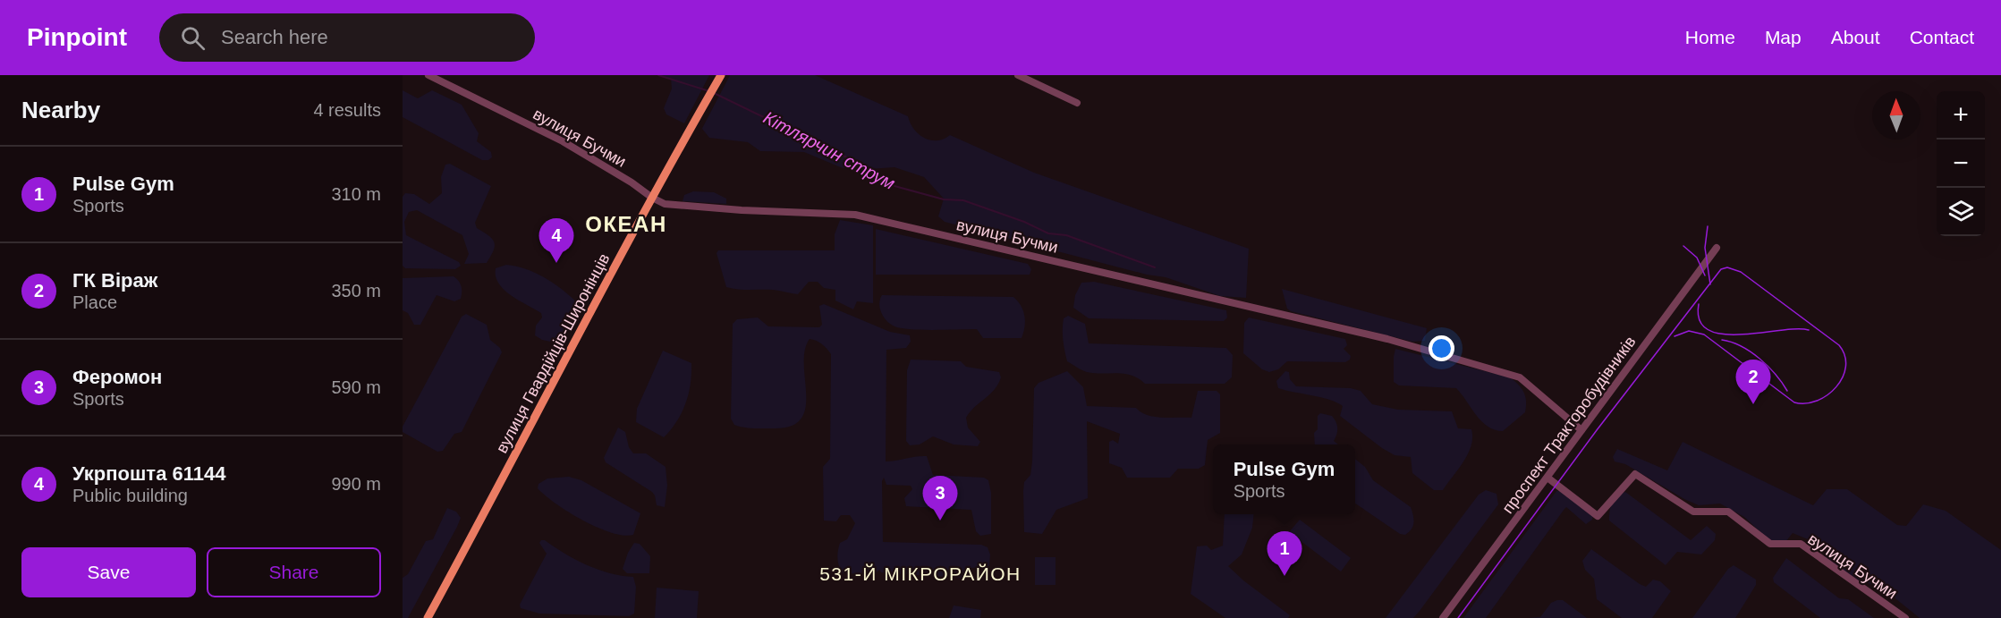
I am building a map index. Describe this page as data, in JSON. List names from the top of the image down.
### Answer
{
  "streets": {
    "main road": ["вулиця Гвардійців-Широнінців"],
    "street": ["вулиця Бучми", "проспект Тракторобудівників"]
  },
  "crossings": [
    ["вулиця Бучми", "вулиця Гвардійців-Широнінців"],
    ["вулиця Бучми", "проспект Тракторобудівників"]
  ],
  "districts": ["ОКЕАН", "531-Й МІКРОРАЙОН"],
  "water": ["Кітлярчин струм"],
  "north": "top",
  "page": {
    "header": "Pinpoint",
    "search": "Search here",
    "nav": [
      "Home",
      "Map",
      "About",
      "Contact"
    ],
    "heading": ["Nearby", "4 results"],
    "map_buttons": ["+", "−"],
    "list": [
      {
        "mark": "1",
        "name": "Pulse Gym",
        "note": "Sports",
        "value": "310 m"
      },
      {
        "mark": "2",
        "name": "ГК Віраж",
        "note": "Place",
        "value": "350 m"
      },
      {
        "mark": "3",
        "name": "Феромон",
        "note": "Sports",
        "value": "590 m"
      },
      {
        "mark": "4",
        "name": "Укрпошта 61144",
        "note": "Public building",
        "value": "990 m"
      }
    ],
    "pins": [
      "4",
      "2",
      "3",
      "1"
    ],
    "popup": ["Pulse Gym", "Sports"],
    "buttons": ["Save", "Share"]
  }
}
